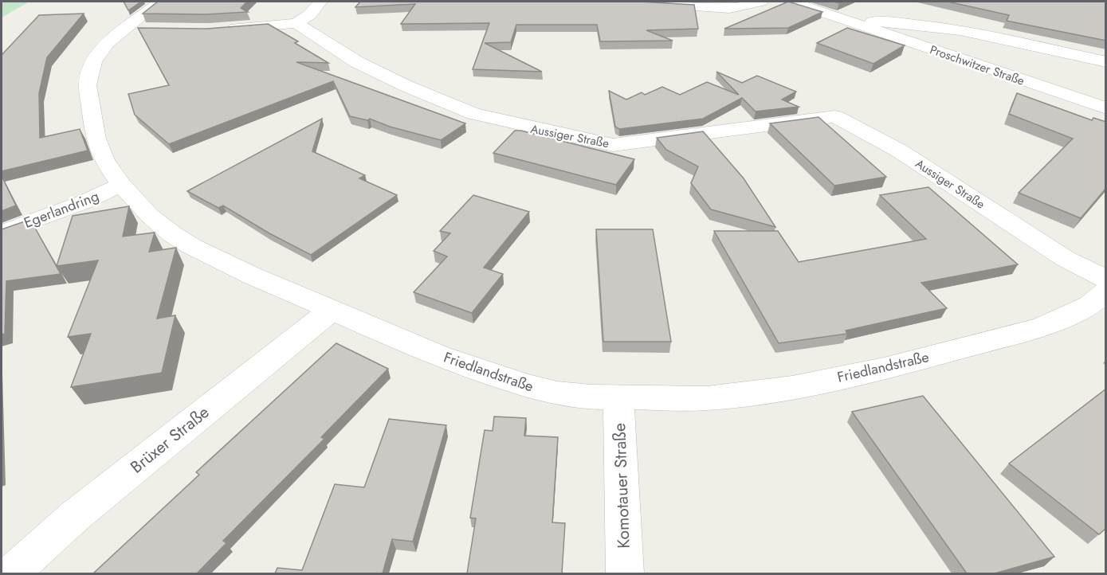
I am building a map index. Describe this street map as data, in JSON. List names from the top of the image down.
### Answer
{
  "streets": {
    "street": [
      "Proschwitzer Straße",
      "Aussiger Straße",
      "Egerlandring",
      "Friedlandstraße",
      "Brüxer Straße",
      "Komotauer Straße"
    ]
  },
  "crossings": [
    ["Egerlandring", "Friedlandstraße"],
    ["Friedlandstraße", "Brüxer Straße"],
    ["Friedlandstraße", "Komotauer Straße"]
  ]
}
